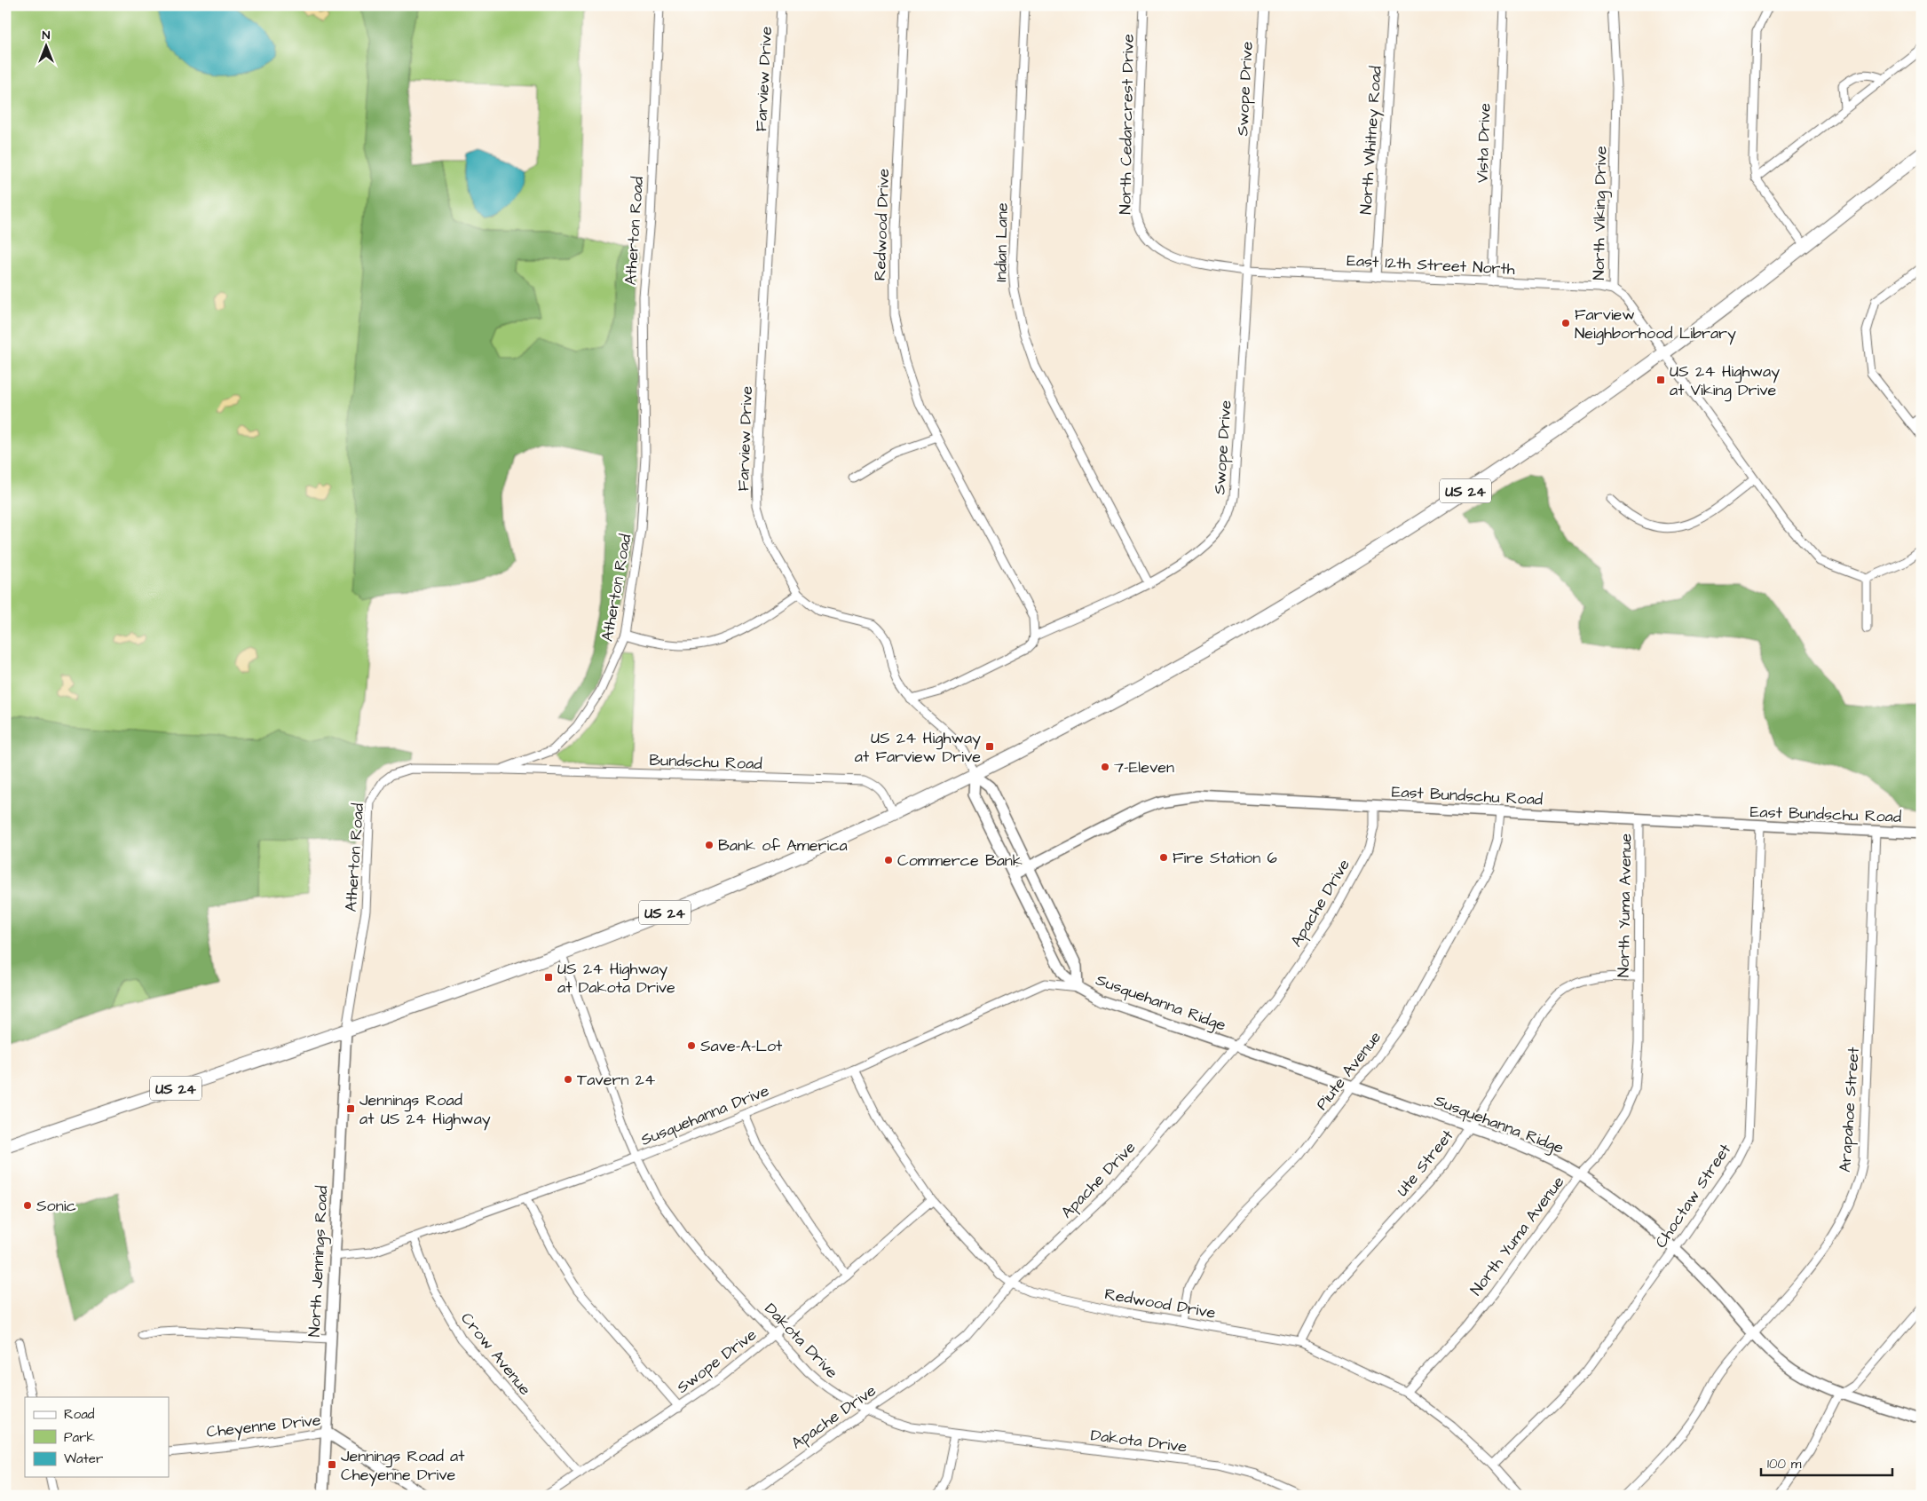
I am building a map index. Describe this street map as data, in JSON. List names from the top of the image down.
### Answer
{
  "streets": {
    "highway": ["US 24"],
    "street": [
      "Farview Drive",
      "Swope Drive",
      "North Cedarcrest Drive",
      "North Whitney Road",
      "Vista Drive",
      "North Viking Drive",
      "Redwood Drive",
      "Atherton Road",
      "Indian Lane",
      "East 12th Street North",
      "Bundschu Road",
      "East Bundschu Road",
      "Apache Drive",
      "North Yuma Avenue",
      "Susquehanna Ridge",
      "Piute Avenue",
      "Arapahoe Street",
      "Susquehanna Drive",
      "Ute Street",
      "Choctaw Street",
      "North Jennings Road",
      "Dakota Drive",
      "Crow Avenue",
      "Cheyenne Drive"
    ]
  },
  "crossings": [
    ["Farview Drive", "Swope Drive"],
    ["Farview Drive", "US 24"],
    ["Farview Drive", "Susquehanna Ridge"],
    ["Swope Drive", "North Cedarcrest Drive"],
    ["Swope Drive", "Redwood Drive"],
    ["Swope Drive", "Indian Lane"],
    ["Swope Drive", "East 12th Street North"],
    ["Swope Drive", "Dakota Drive"],
    ["Swope Drive", "Crow Avenue"],
    ["North Cedarcrest Drive", "East 12th Street North"],
    ["North Whitney Road", "East 12th Street North"],
    ["Vista Drive", "East 12th Street North"],
    ["North Viking Drive", "East 12th Street North"],
    ["North Viking Drive", "US 24"],
    ["Redwood Drive", "Apache Drive"],
    ["Redwood Drive", "North Yuma Avenue"],
    ["Redwood Drive", "Piute Avenue"],
    ["Redwood Drive", "Susquehanna Drive"],
    ["Redwood Drive", "Ute Street"],
    ["Redwood Drive", "Choctaw Street"],
    ["Atherton Road", "US 24"],
    ["Atherton Road", "Bundschu Road"],
    ["Atherton Road", "North Jennings Road"],
    ["US 24", "Bundschu Road"],
    ["US 24", "Susquehanna Ridge"],
    ["US 24", "North Jennings Road"],
    ["US 24", "Dakota Drive"],
    ["East Bundschu Road", "Apache Drive"],
    ["East Bundschu Road", "North Yuma Avenue"],
    ["East Bundschu Road", "Susquehanna Ridge"],
    ["East Bundschu Road", "Piute Avenue"],
    ["East Bundschu Road", "Arapahoe Street"],
    ["East Bundschu Road", "Choctaw Street"],
    ["Apache Drive", "Susquehanna Ridge"],
    ["Apache Drive", "Dakota Drive"],
    ["North Yuma Avenue", "Susquehanna Ridge"],
    ["North Yuma Avenue", "Ute Street"],
    ["Susquehanna Ridge", "Piute Avenue"],
    ["Susquehanna Ridge", "Arapahoe Street"],
    ["Susquehanna Ridge", "Susquehanna Drive"],
    ["Susquehanna Ridge", "Ute Street"],
    ["Susquehanna Ridge", "Choctaw Street"],
    ["Susquehanna Drive", "North Jennings Road"],
    ["Susquehanna Drive", "Dakota Drive"],
    ["Susquehanna Drive", "Crow Avenue"],
    ["North Jennings Road", "Cheyenne Drive"]
  ],
  "places": {
    "other": [
      "Farview Neighborhood Library",
      "7-Eleven",
      "Bank of America",
      "Fire Station 6",
      "Commerce Bank",
      "Save-A-Lot",
      "Tavern 24",
      "Sonic"
    ],
    "transit": [
      "US 24 Highway at Viking Drive",
      "US 24 Highway at Farview Drive",
      "US 24 Highway at Dakota Drive",
      "Jennings Road at US 24 Highway",
      "Jennings Road at Cheyenne Drive"
    ]
  },
  "legend": ["Road", "Park", "Water"],
  "scale_bar": "100 m",
  "north": "top"
}
